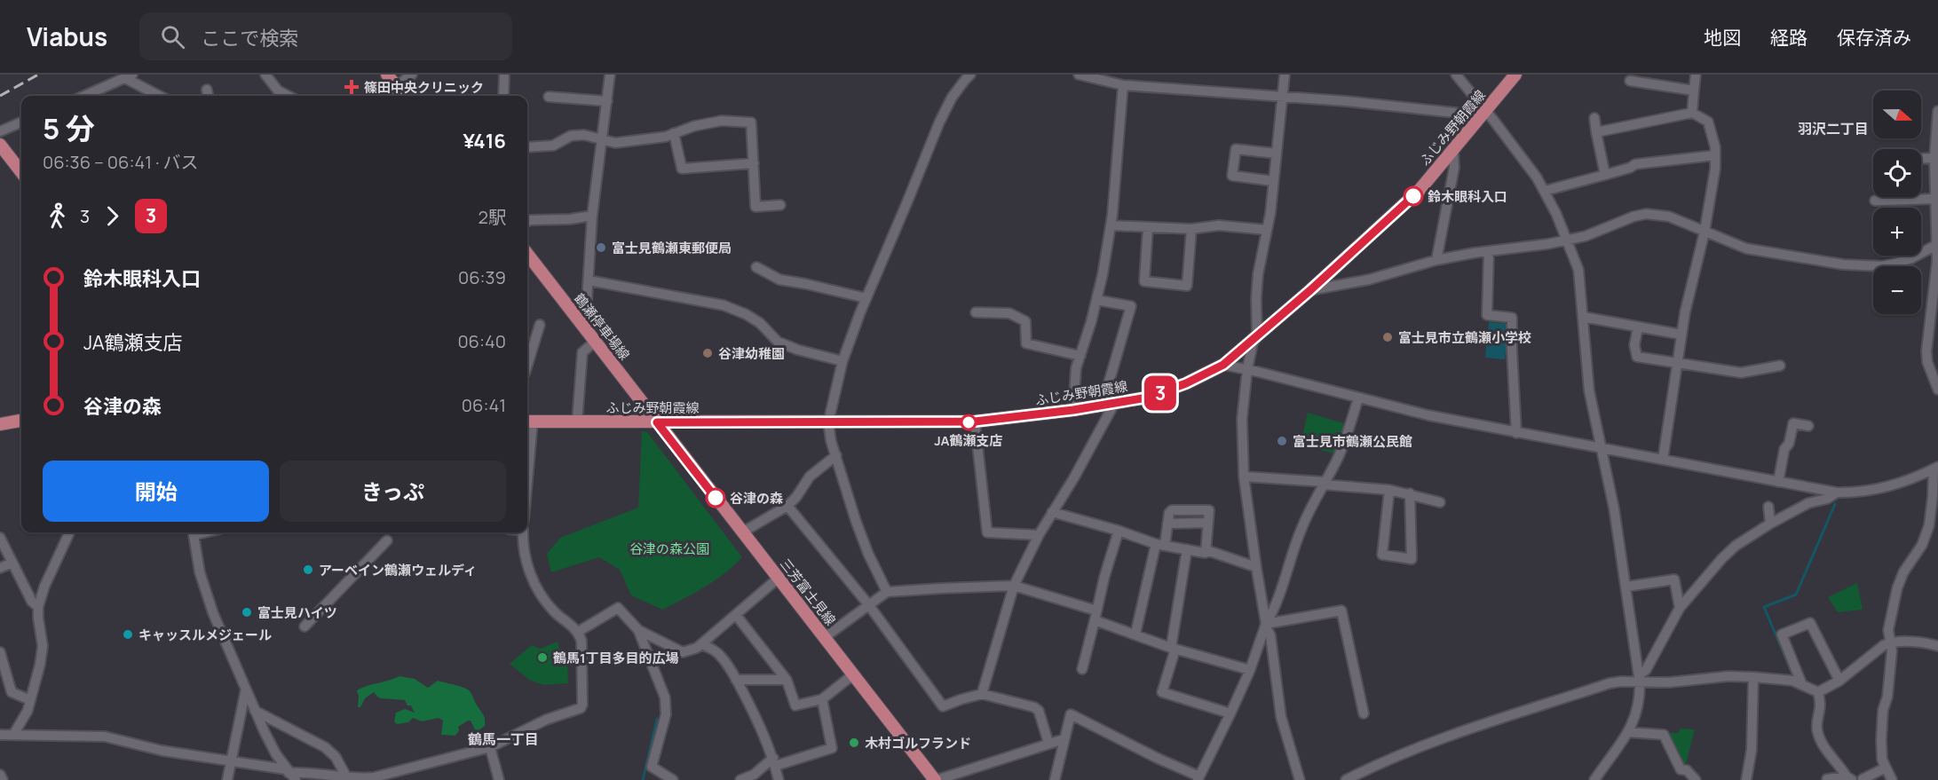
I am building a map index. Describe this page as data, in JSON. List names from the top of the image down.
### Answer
{
  "streets": {
    "main road": ["ふじみ野朝霞線", "鶴瀬停車場線", "三芳富士見線"]
  },
  "crossings": [
    ["ふじみ野朝霞線", "鶴瀬停車場線"],
    ["ふじみ野朝霞線", "三芳富士見線"],
    ["鶴瀬停車場線", "三芳富士見線"]
  ],
  "districts": ["羽沢二丁目", "鶴馬一丁目"],
  "parks": ["谷津の森公園"],
  "places": {
    "health": ["篠田中央クリニック"],
    "other": [
      "鈴木眼科入口",
      "富士見鶴瀬東郵便局",
      "富士見市立鶴瀬小学校",
      "谷津幼稚園",
      "JA鶴瀬支店",
      "富士見市鶴瀬公民館",
      "谷津の森",
      "アーベイン鶴瀬ウェルディ",
      "富士見ハイツ",
      "キャッスルメジェール",
      "鶴馬1丁目多目的広場",
      "木村ゴルフランド"
    ]
  },
  "lines": ["bus line 3"],
  "north": "right",
  "page": {
    "header": "Viabus",
    "search": "ここで検索",
    "nav": ["地図", "経路", "保存済み"],
    "on_map": "3",
    "map_buttons": ["+", "−"],
    "heading": ["5 分", "06:36 – 06:41 · バス", "¥416"],
    "legs": ["3", "3", "2駅"],
    "list": [
      {
        "name": "鈴木眼科入口",
        "value": "06:39"
      },
      {
        "name": "JA鶴瀬支店",
        "value": "06:40"
      },
      {
        "name": "谷津の森",
        "value": "06:41"
      }
    ],
    "buttons": ["開始", "きっぷ"]
  }
}
